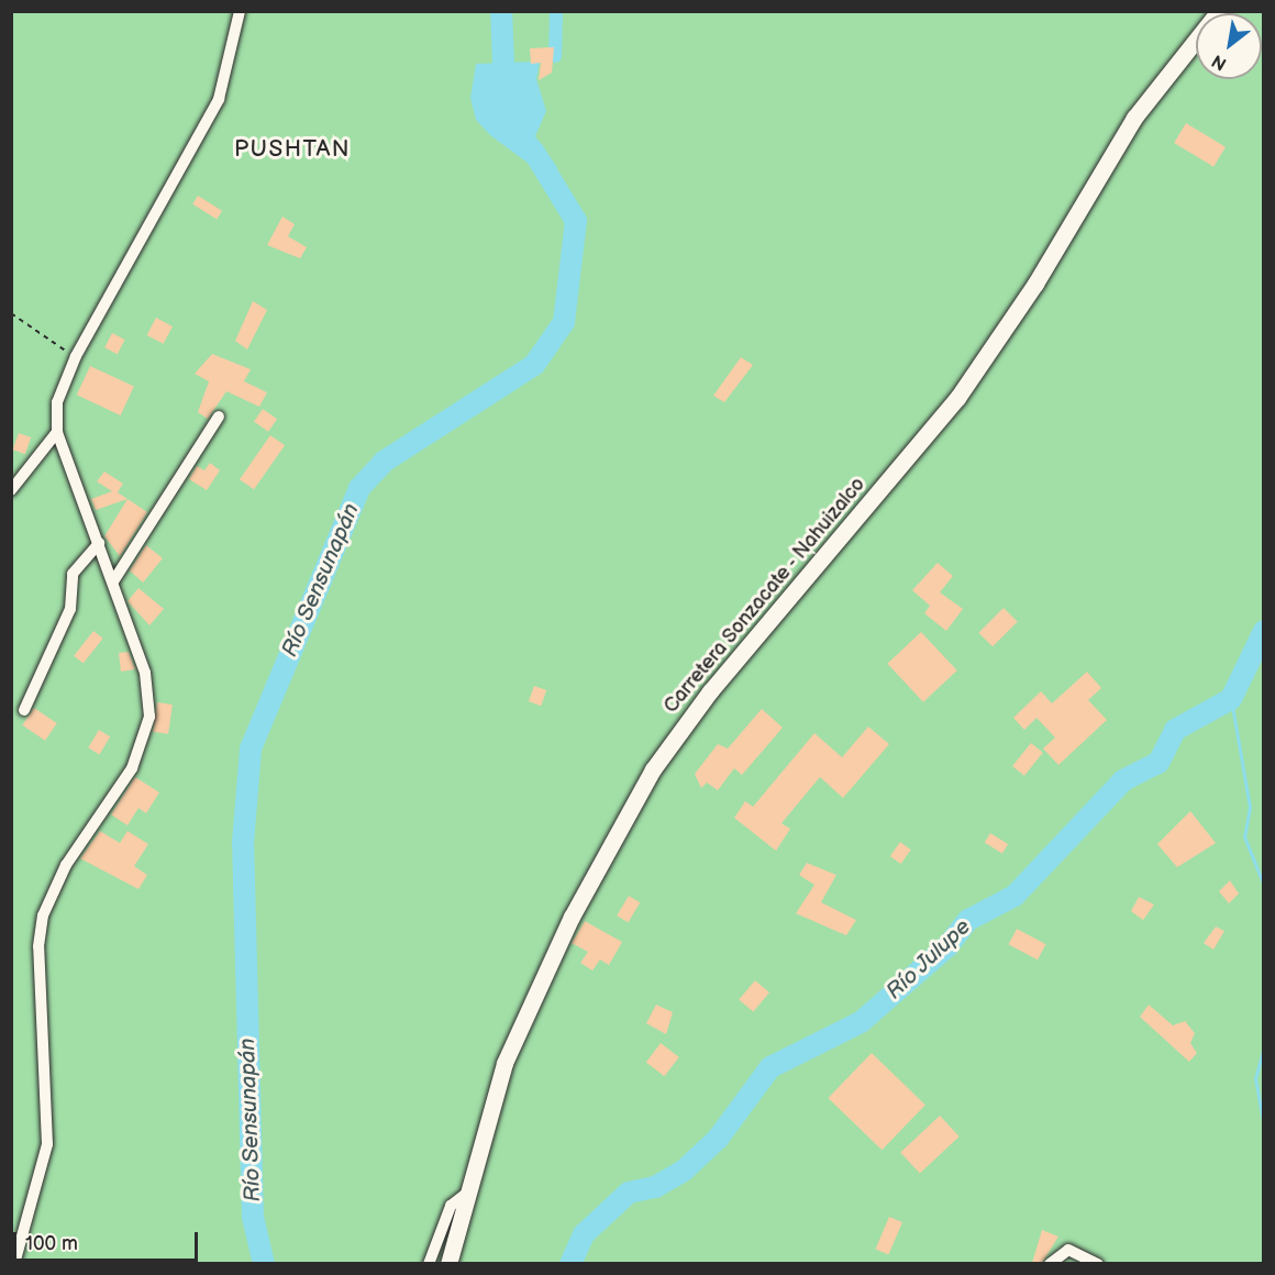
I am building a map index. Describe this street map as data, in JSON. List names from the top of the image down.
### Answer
{
  "streets": {
    "street": ["Carretera Sonzacate - Nahuizalco"]
  },
  "districts": ["PUSHTAN"],
  "water": ["Río Sensunapán", "Río Julupe"],
  "scale_bar": "100 m",
  "north": "bottom left"
}
